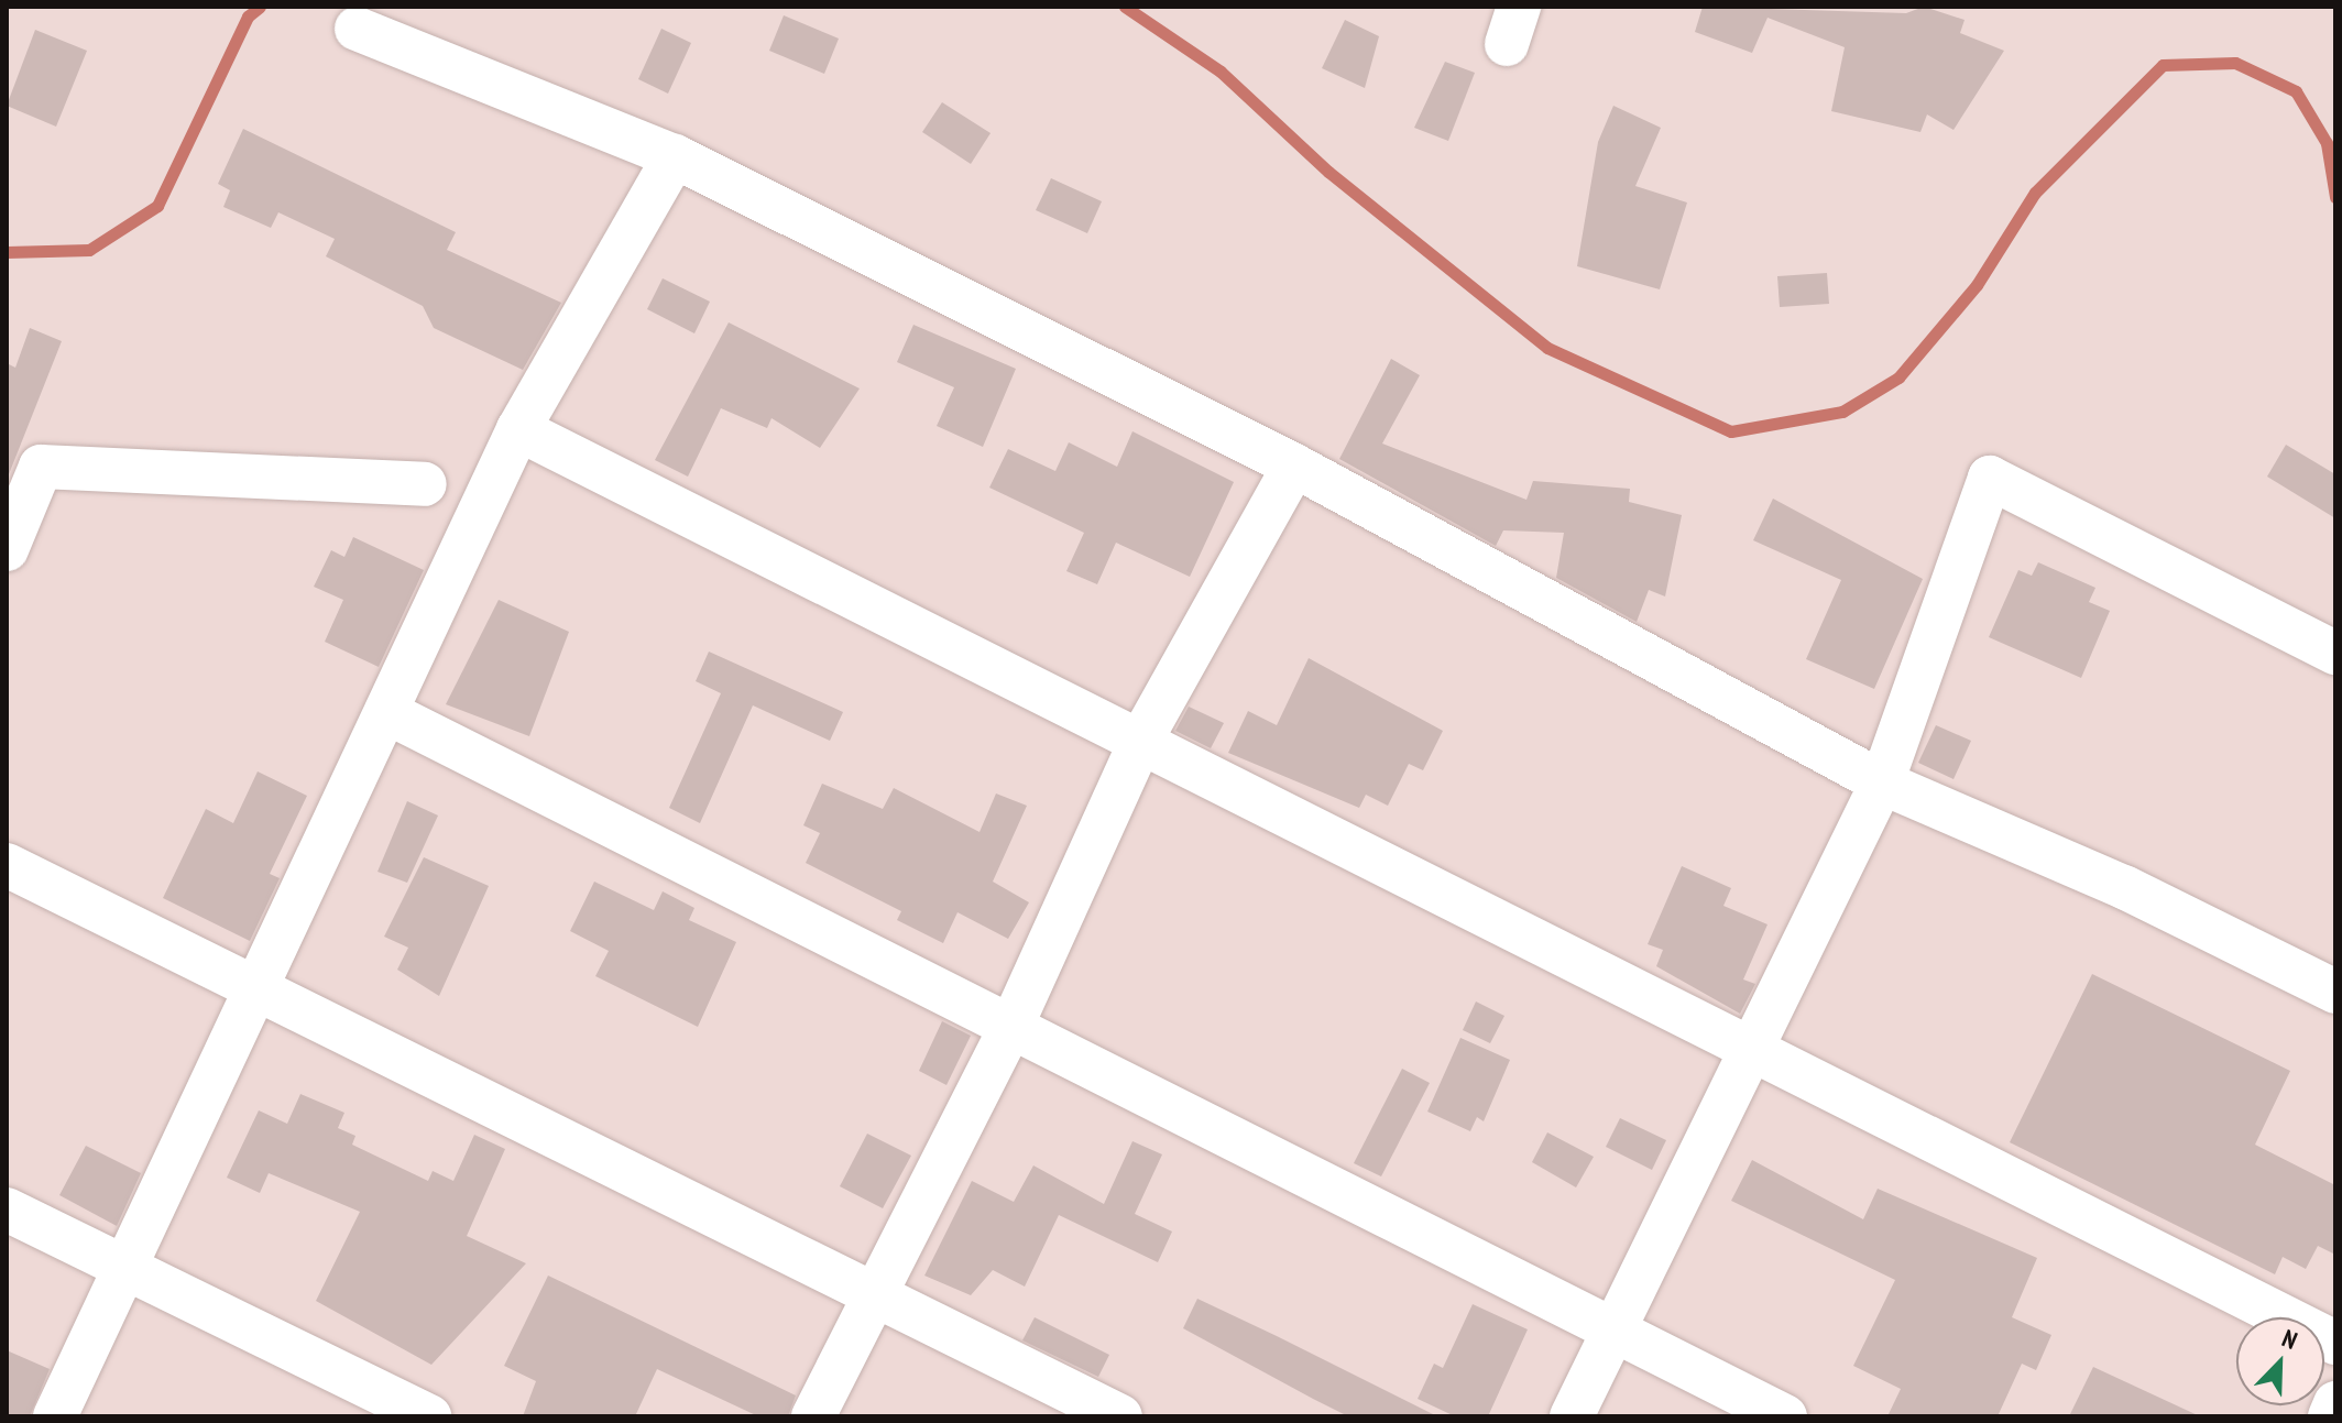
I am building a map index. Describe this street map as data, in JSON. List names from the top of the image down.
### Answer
{
  "north": "top right"
}
